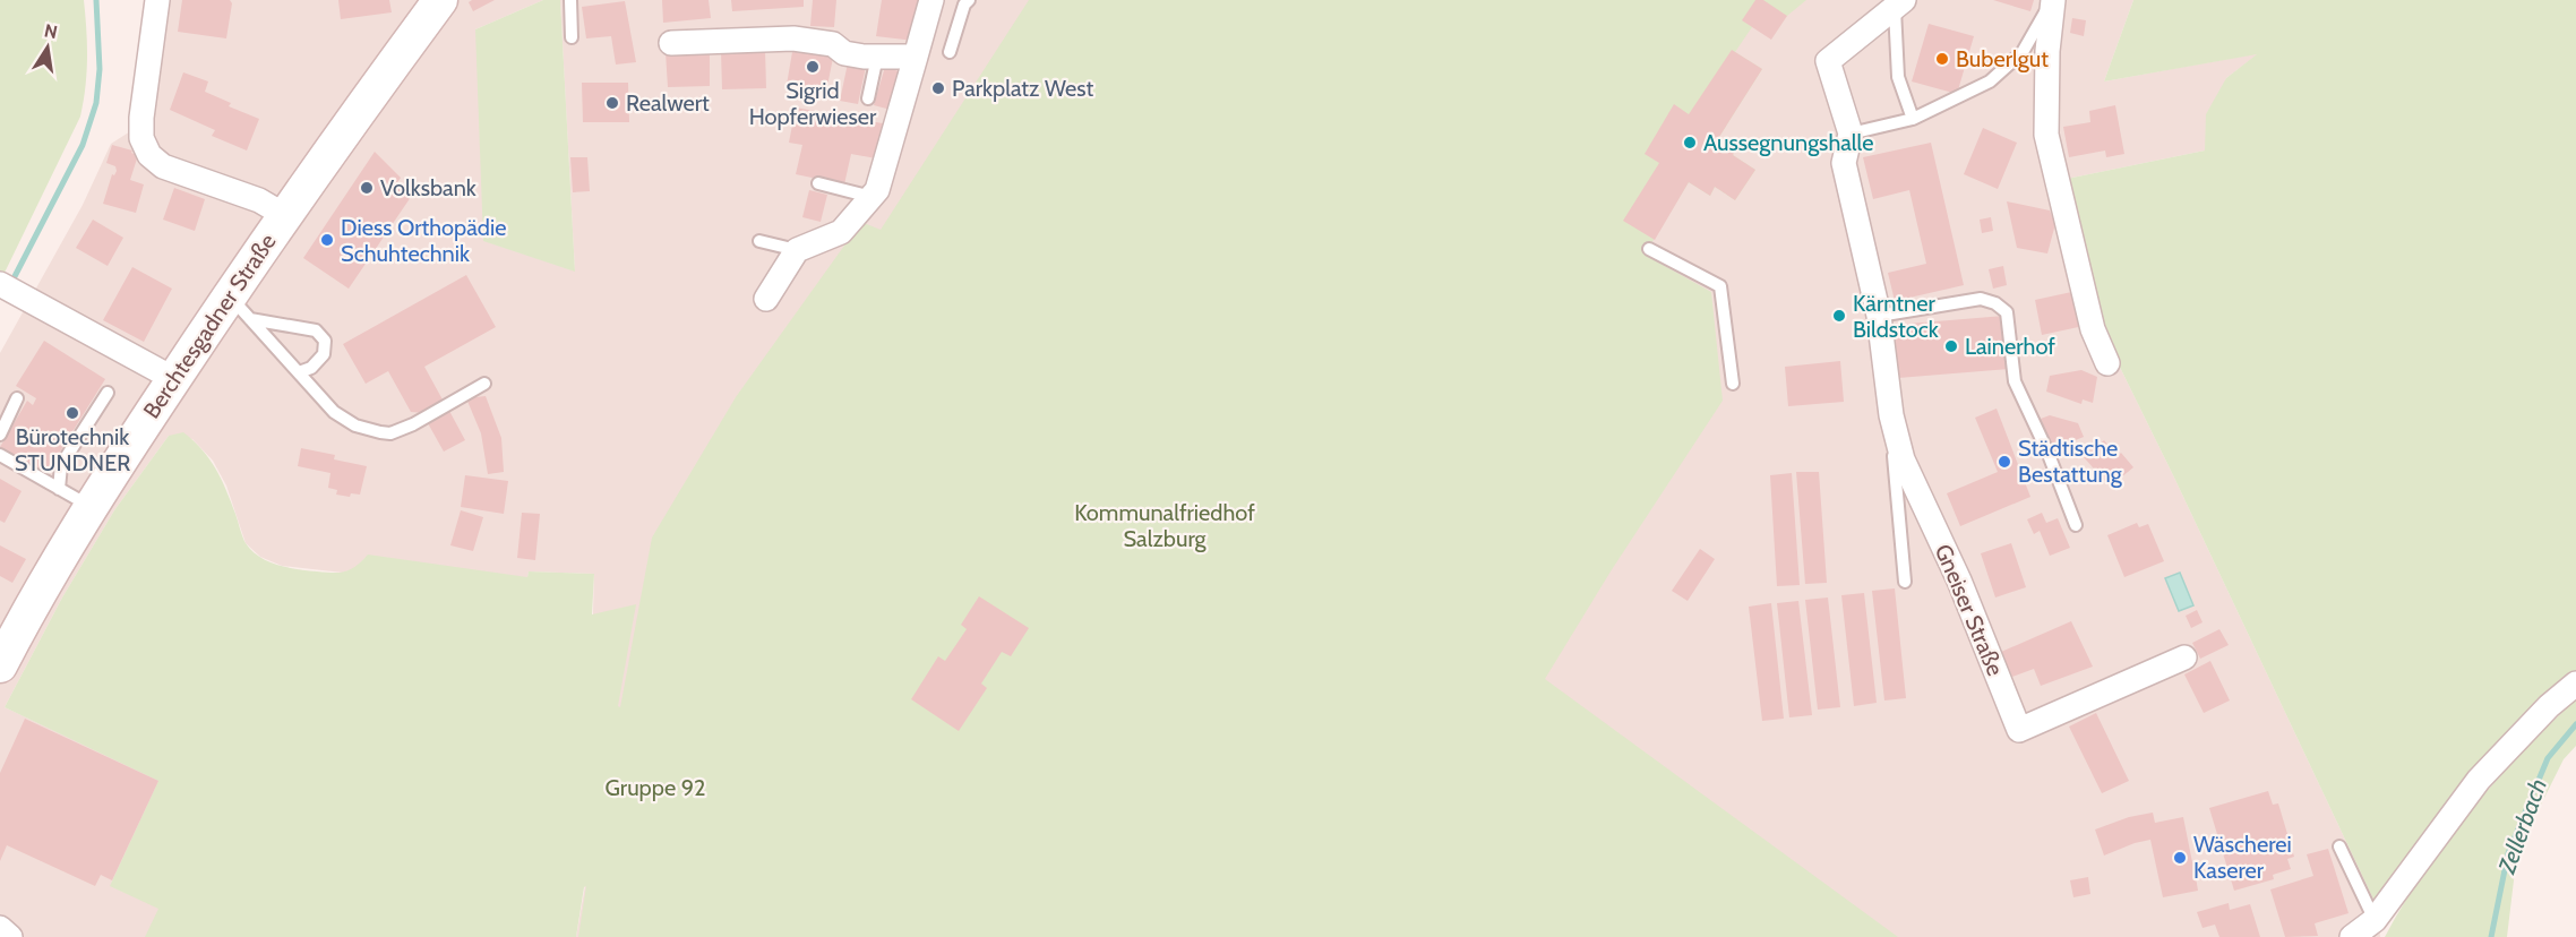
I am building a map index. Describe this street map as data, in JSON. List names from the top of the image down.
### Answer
{
  "streets": {
    "main road": ["Berchtesgadner Straße"],
    "street": ["Gneiser Straße"]
  },
  "water": ["Zellerbach"],
  "parks": ["Kommunalfriedhof Salzburg", "Gruppe 92"],
  "places": [
    "Buberlgut",
    "Sigrid Hopferwieser",
    "Parkplatz West",
    "Realwert",
    "Aussegnungshalle",
    "Volksbank",
    "Diess Orthopädie Schuhtechnik",
    "Kärntner Bildstock",
    "Lainerhof",
    "Bürotechnik STUNDNER",
    "Städtische Bestattung",
    "Wäscherei Kaserer"
  ],
  "north": "top"
}
